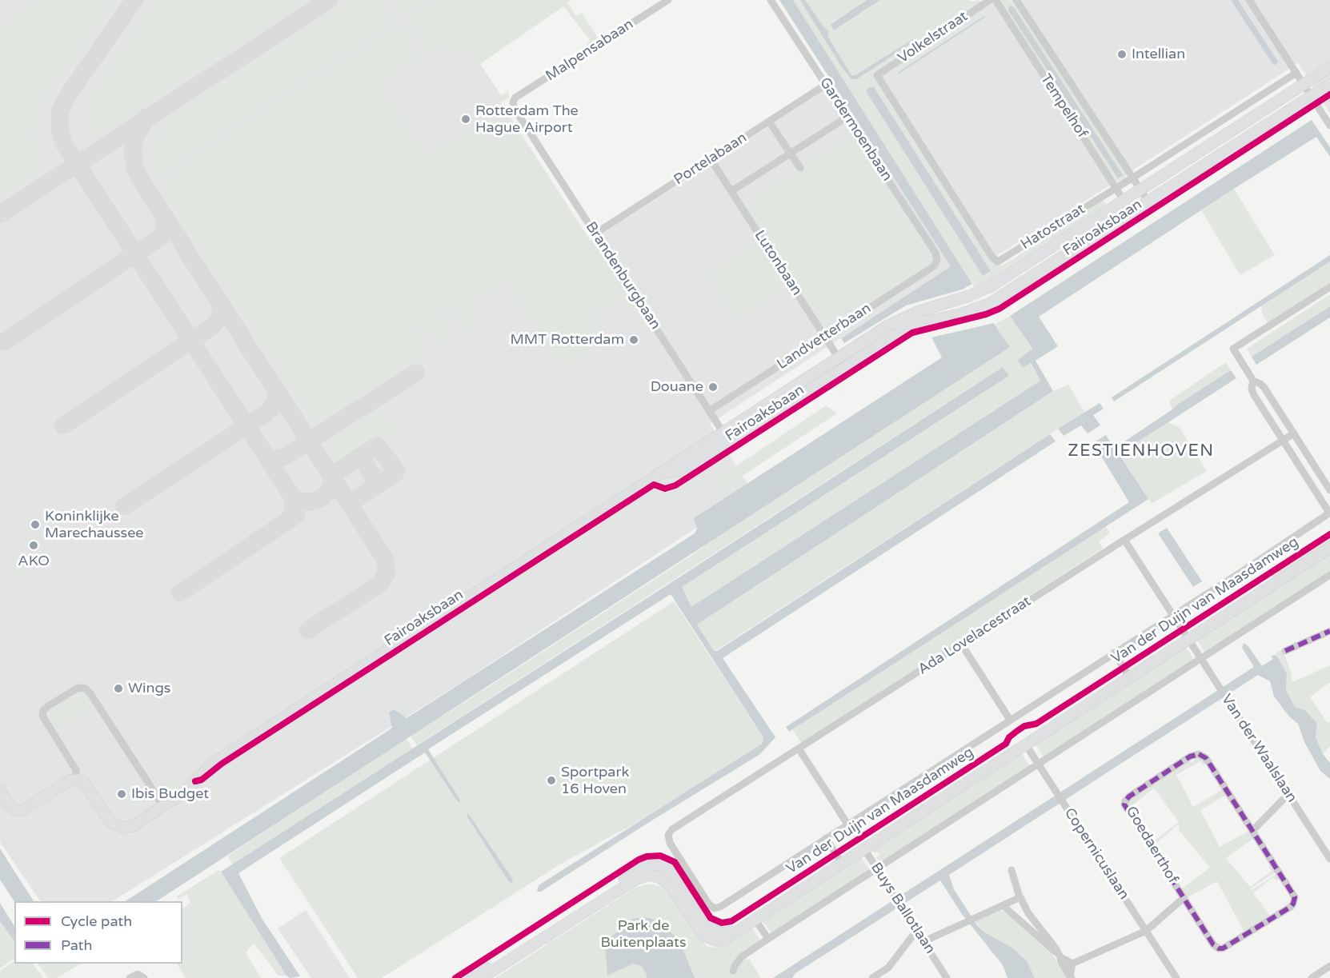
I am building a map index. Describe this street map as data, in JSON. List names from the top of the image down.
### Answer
{
  "streets": {
    "main road": ["Fairoaksbaan", "Van der Duijn van Maasdamweg"],
    "street": [
      "Volkelstraat",
      "Malpensabaan",
      "Tempelhof",
      "Gardermoenbaan",
      "Portelabaan",
      "Hatostraat",
      "Lutonbaan",
      "Brandenburgbaan",
      "Landvetterbaan",
      "Ada Lovelacestraat",
      "Van der Waalslaan",
      "Goedaerthof",
      "Copernicuslaan",
      "Buys Ballotlaan"
    ]
  },
  "crossings": [
    ["Volkelstraat", "Hatostraat"],
    ["Malpensabaan", "Brandenburgbaan"],
    ["Tempelhof", "Hatostraat"],
    ["Tempelhof", "Fairoaksbaan"],
    ["Gardermoenbaan", "Portelabaan"],
    ["Gardermoenbaan", "Landvetterbaan"],
    ["Portelabaan", "Lutonbaan"],
    ["Portelabaan", "Brandenburgbaan"],
    ["Fairoaksbaan", "Lutonbaan"],
    ["Fairoaksbaan", "Brandenburgbaan"],
    ["Lutonbaan", "Landvetterbaan"],
    ["Brandenburgbaan", "Landvetterbaan"],
    ["Van der Duijn van Maasdamweg", "Ada Lovelacestraat"],
    ["Van der Duijn van Maasdamweg", "Van der Waalslaan"],
    ["Van der Duijn van Maasdamweg", "Copernicuslaan"],
    ["Van der Duijn van Maasdamweg", "Buys Ballotlaan"],
    ["Ada Lovelacestraat", "Van der Waalslaan"],
    ["Goedaerthof", "Copernicuslaan"]
  ],
  "districts": ["ZESTIENHOVEN"],
  "parks": ["Park de Buitenplaats"],
  "places": [
    "Intellian",
    "Rotterdam The Hague Airport",
    "MMT Rotterdam",
    "Douane",
    "Koninklijke Marechaussee",
    "AKO",
    "Wings",
    "Sportpark 16 Hoven",
    "Ibis Budget"
  ],
  "legend": ["Cycle path", "Path"]
}
